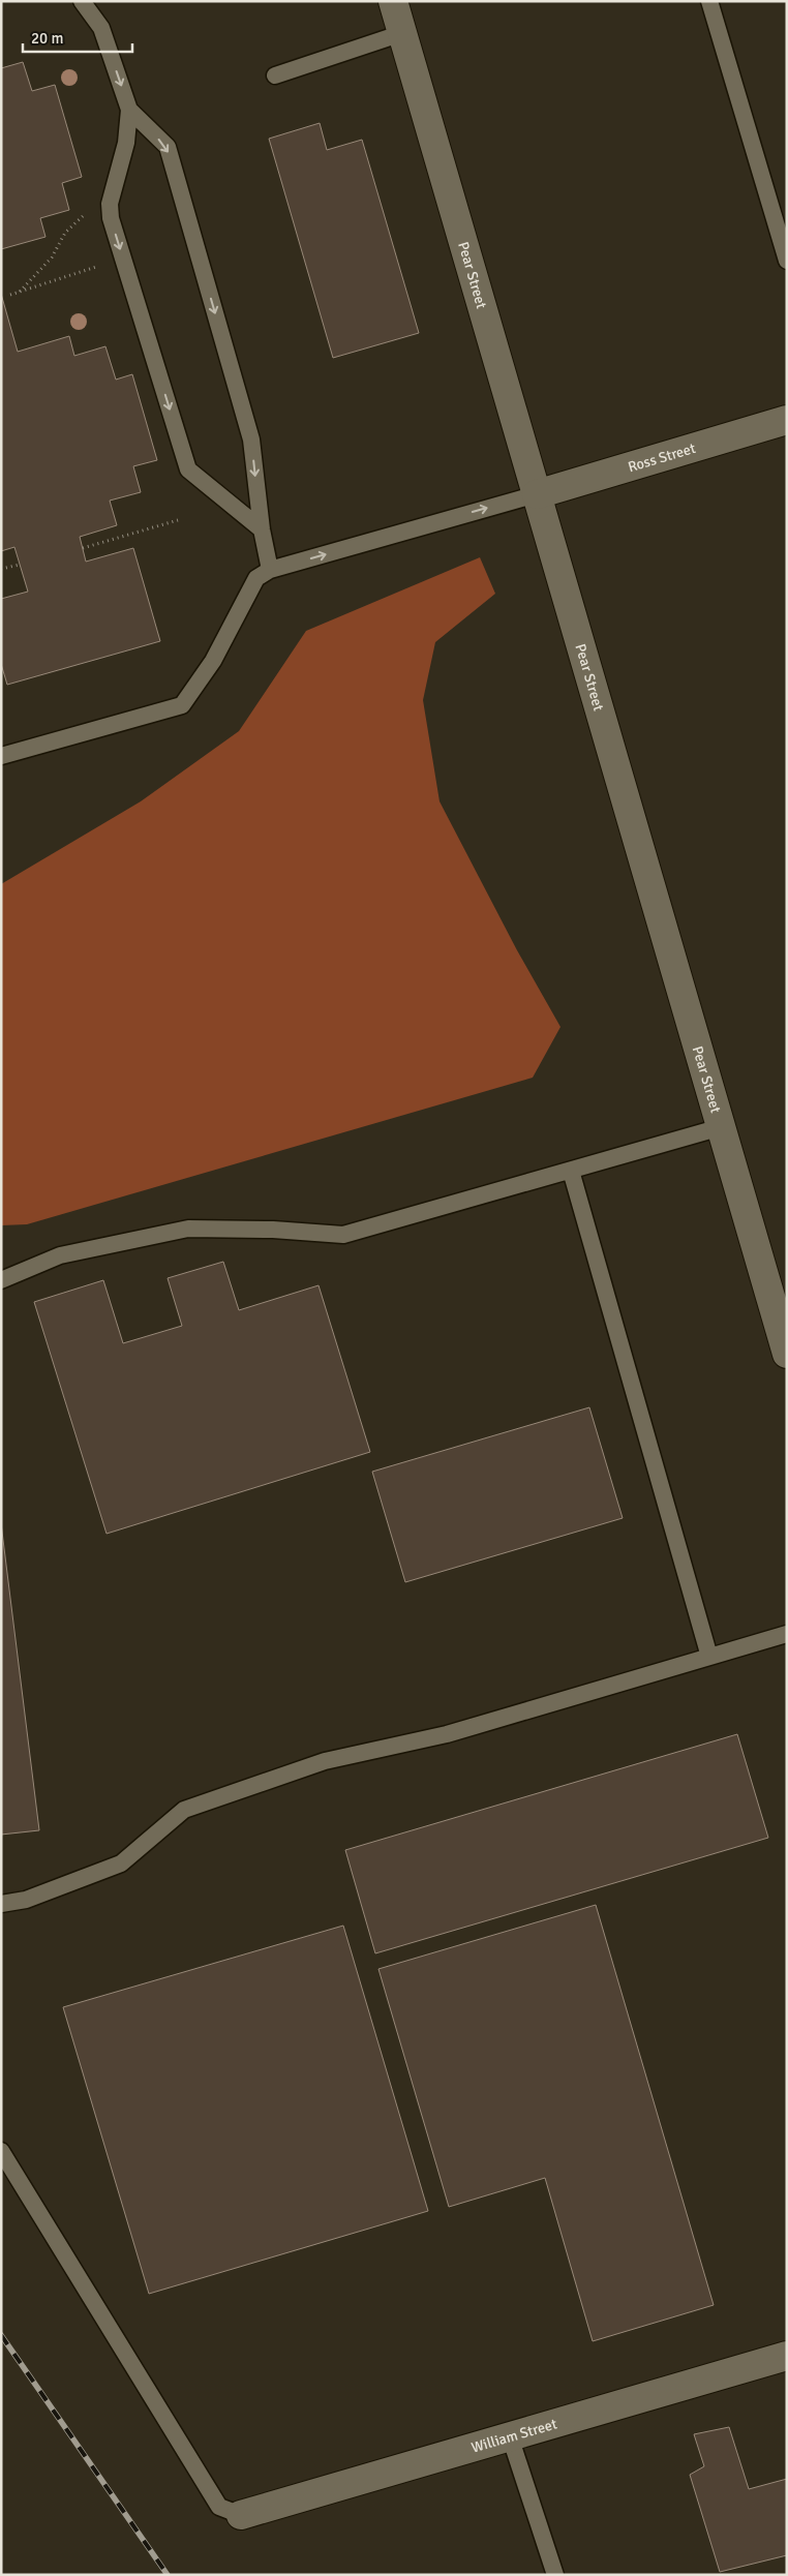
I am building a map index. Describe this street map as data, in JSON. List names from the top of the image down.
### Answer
{
  "streets": {
    "street": ["Pear Street", "Ross Street", "William Street"]
  },
  "crossings": [
    ["Pear Street", "Ross Street"]
  ],
  "scale_bar": "20 m"
}
